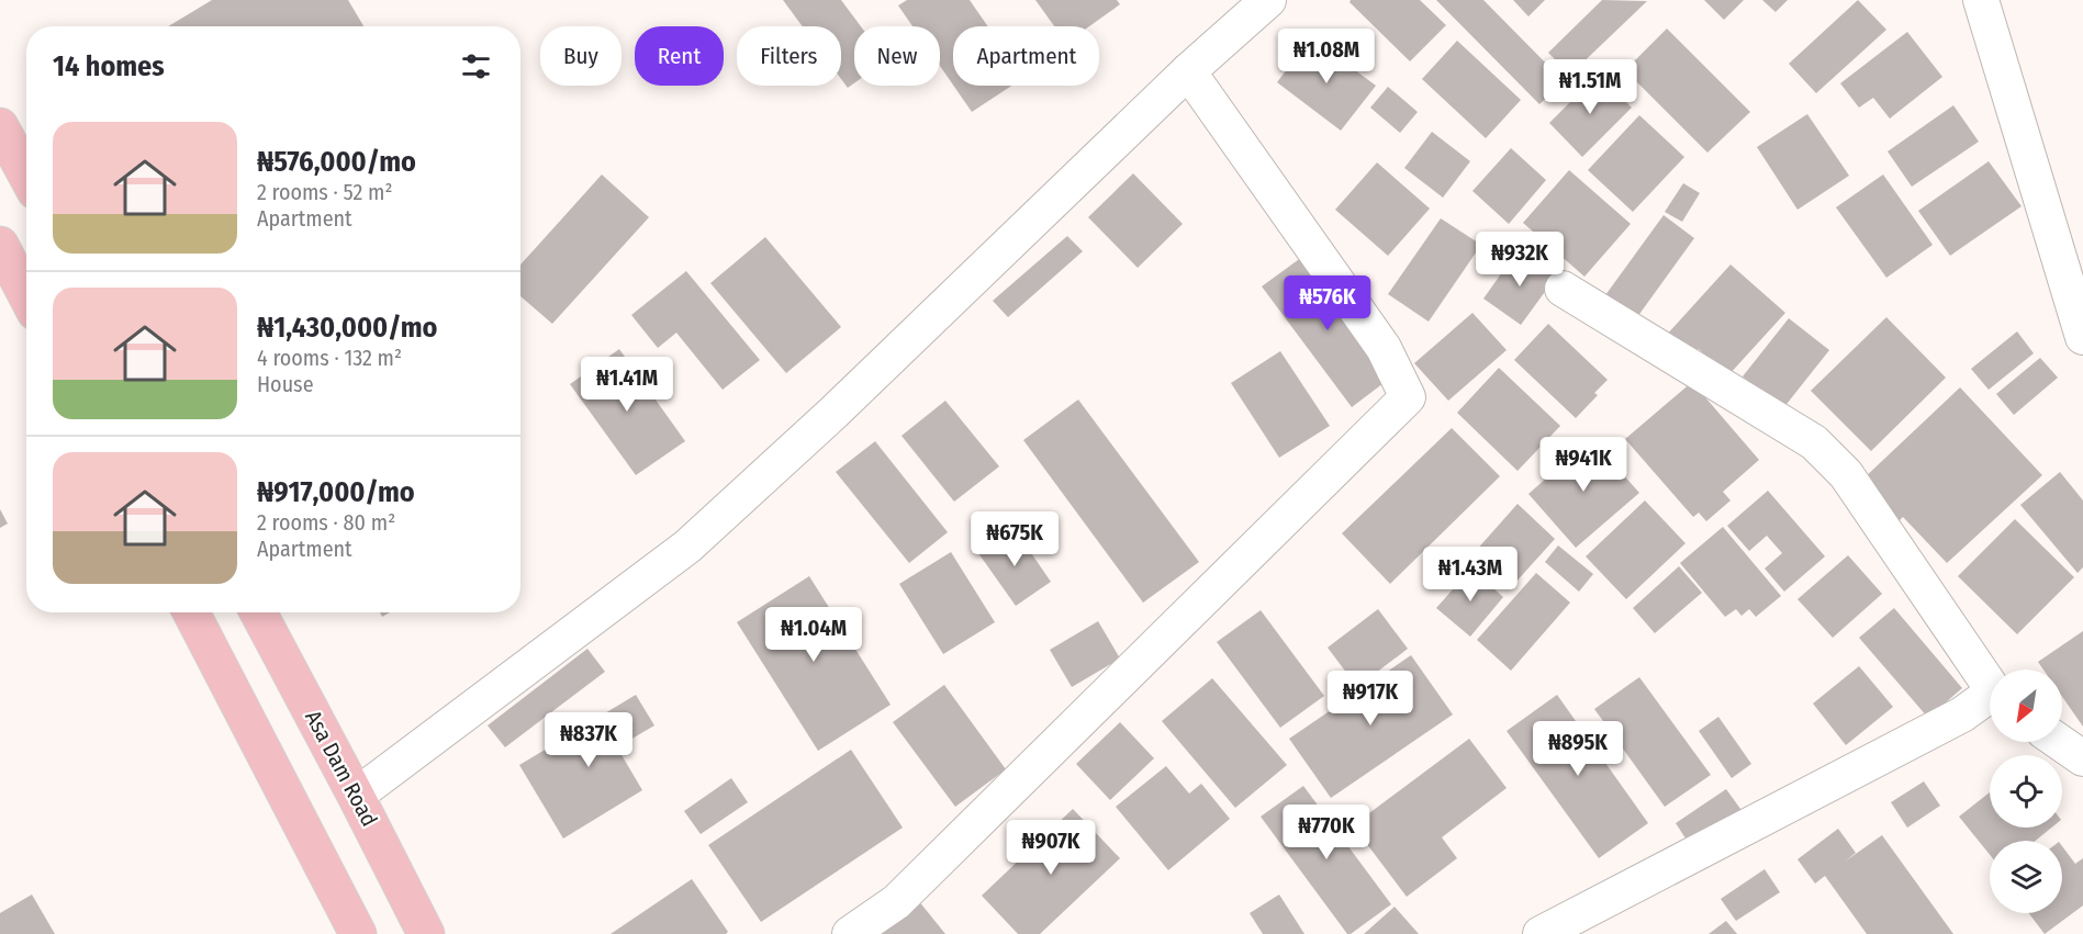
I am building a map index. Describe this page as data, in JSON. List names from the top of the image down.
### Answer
{
  "streets": {
    "main road": ["Asa Dam Road"]
  },
  "north": "bottom left",
  "page": {
    "chip": [
      "Buy",
      "Rent",
      "Filters",
      "New",
      "Apartment"
    ],
    "heading": "14 homes",
    "price": [
      "₦1.08M",
      "₦1.51M",
      "₦932K",
      "₦576K",
      "₦1.41M",
      "₦941K",
      "₦675K",
      "₦1.43M",
      "₦1.04M",
      "₦917K",
      "₦837K",
      "₦895K",
      "₦770K",
      "₦907K"
    ],
    "list": [
      {
        "name": "₦576,000/mo",
        "note": "2 rooms · 52 m² · Apartment"
      },
      {
        "name": "₦1,430,000/mo",
        "note": "4 rooms · 132 m² · House"
      },
      {
        "name": "₦917,000/mo",
        "note": "2 rooms · 80 m² · Apartment"
      }
    ]
  }
}
